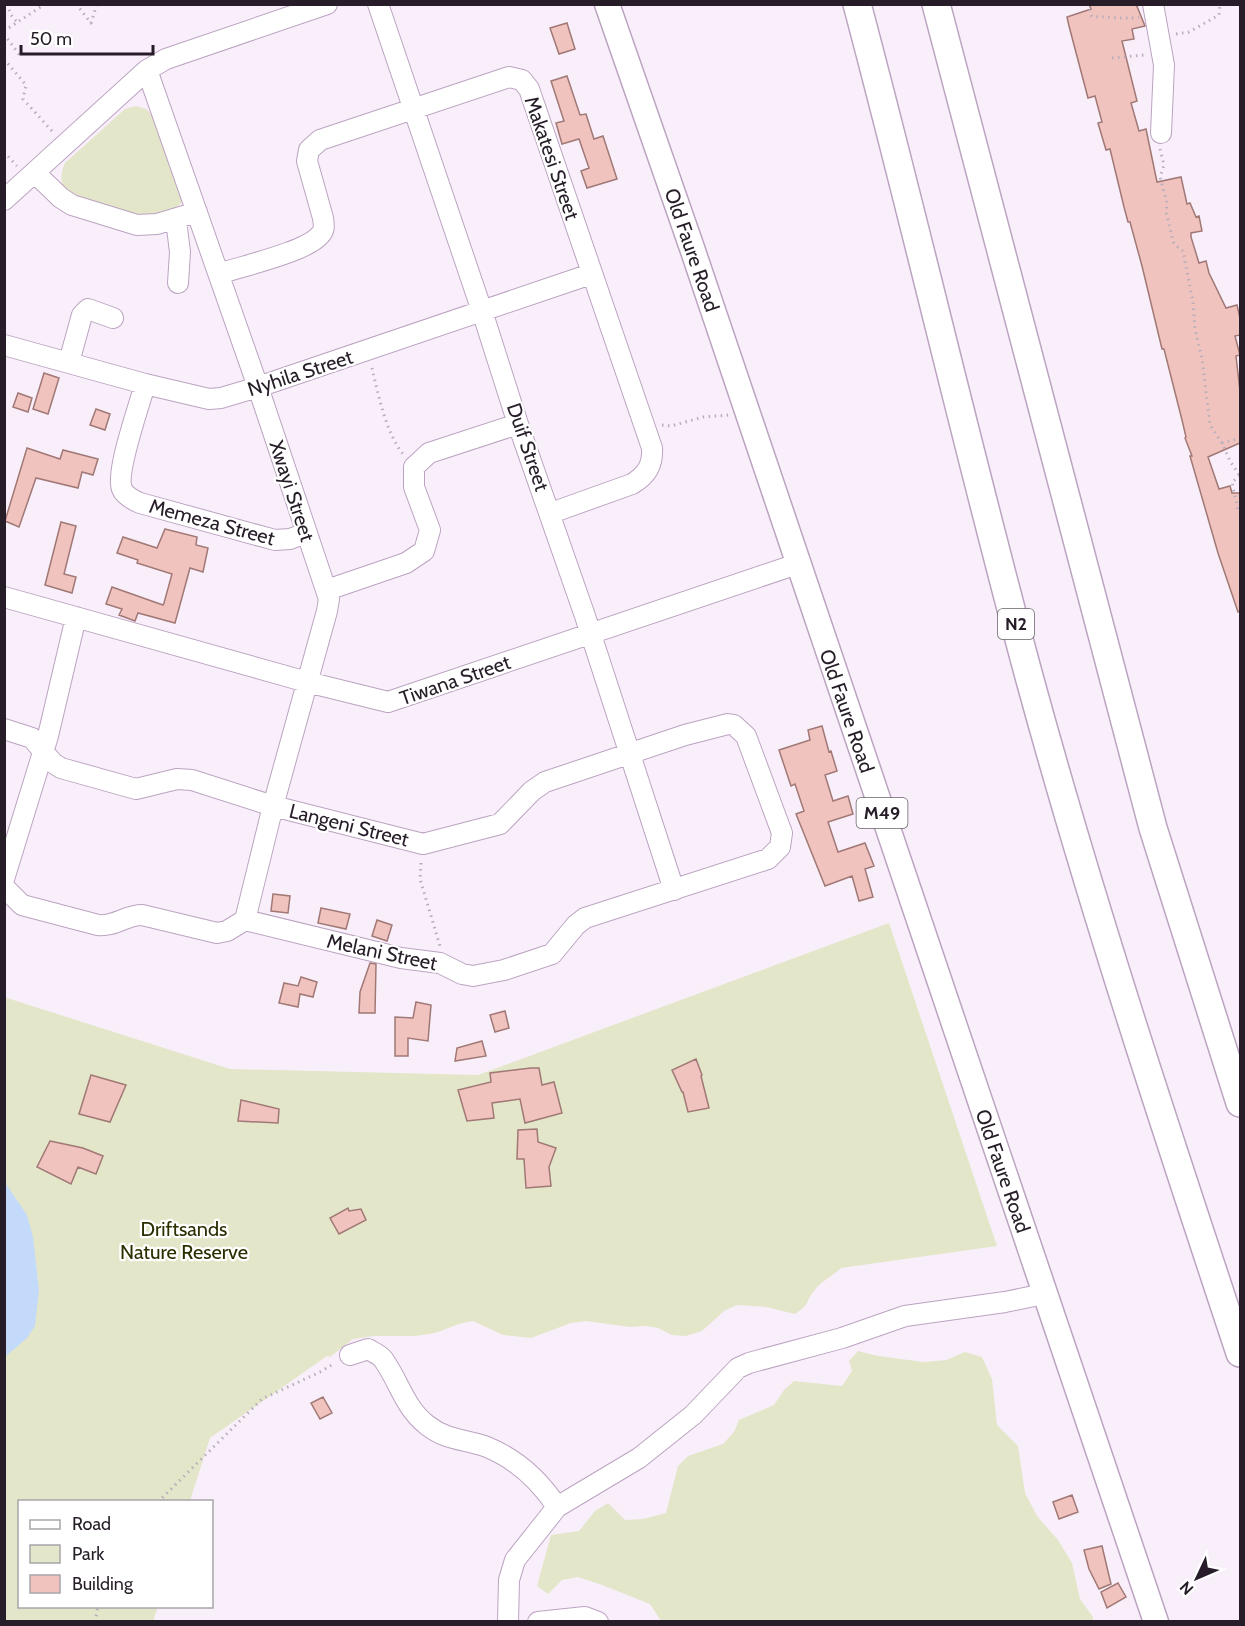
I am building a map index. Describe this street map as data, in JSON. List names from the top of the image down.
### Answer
{
  "streets": {
    "highway": ["N2"],
    "main road": ["Old Faure Road", "M49"],
    "street": [
      "Makatesi Street",
      "Nyhila Street",
      "Duif Street",
      "Xwayi Street",
      "Memeza Street",
      "Tiwana Street",
      "Langeni Street",
      "Melani Street"
    ]
  },
  "crossings": [
    ["Makatesi Street", "Nyhila Street"],
    ["Makatesi Street", "Duif Street"],
    ["Makatesi Street", "Xwayi Street"],
    ["Old Faure Road", "Tiwana Street"],
    ["Nyhila Street", "Duif Street"],
    ["Nyhila Street", "Xwayi Street"],
    ["Nyhila Street", "Memeza Street"],
    ["Duif Street", "Tiwana Street"],
    ["Duif Street", "Langeni Street"],
    ["Duif Street", "Melani Street"],
    ["Xwayi Street", "Memeza Street"],
    ["Xwayi Street", "Tiwana Street"],
    ["Xwayi Street", "Langeni Street"],
    ["Xwayi Street", "Melani Street"],
    ["Langeni Street", "Melani Street"]
  ],
  "parks": ["Driftsands Nature Reserve"],
  "legend": ["Road", "Park", "Building"],
  "scale_bar": "50 m",
  "north": "bottom left"
}
